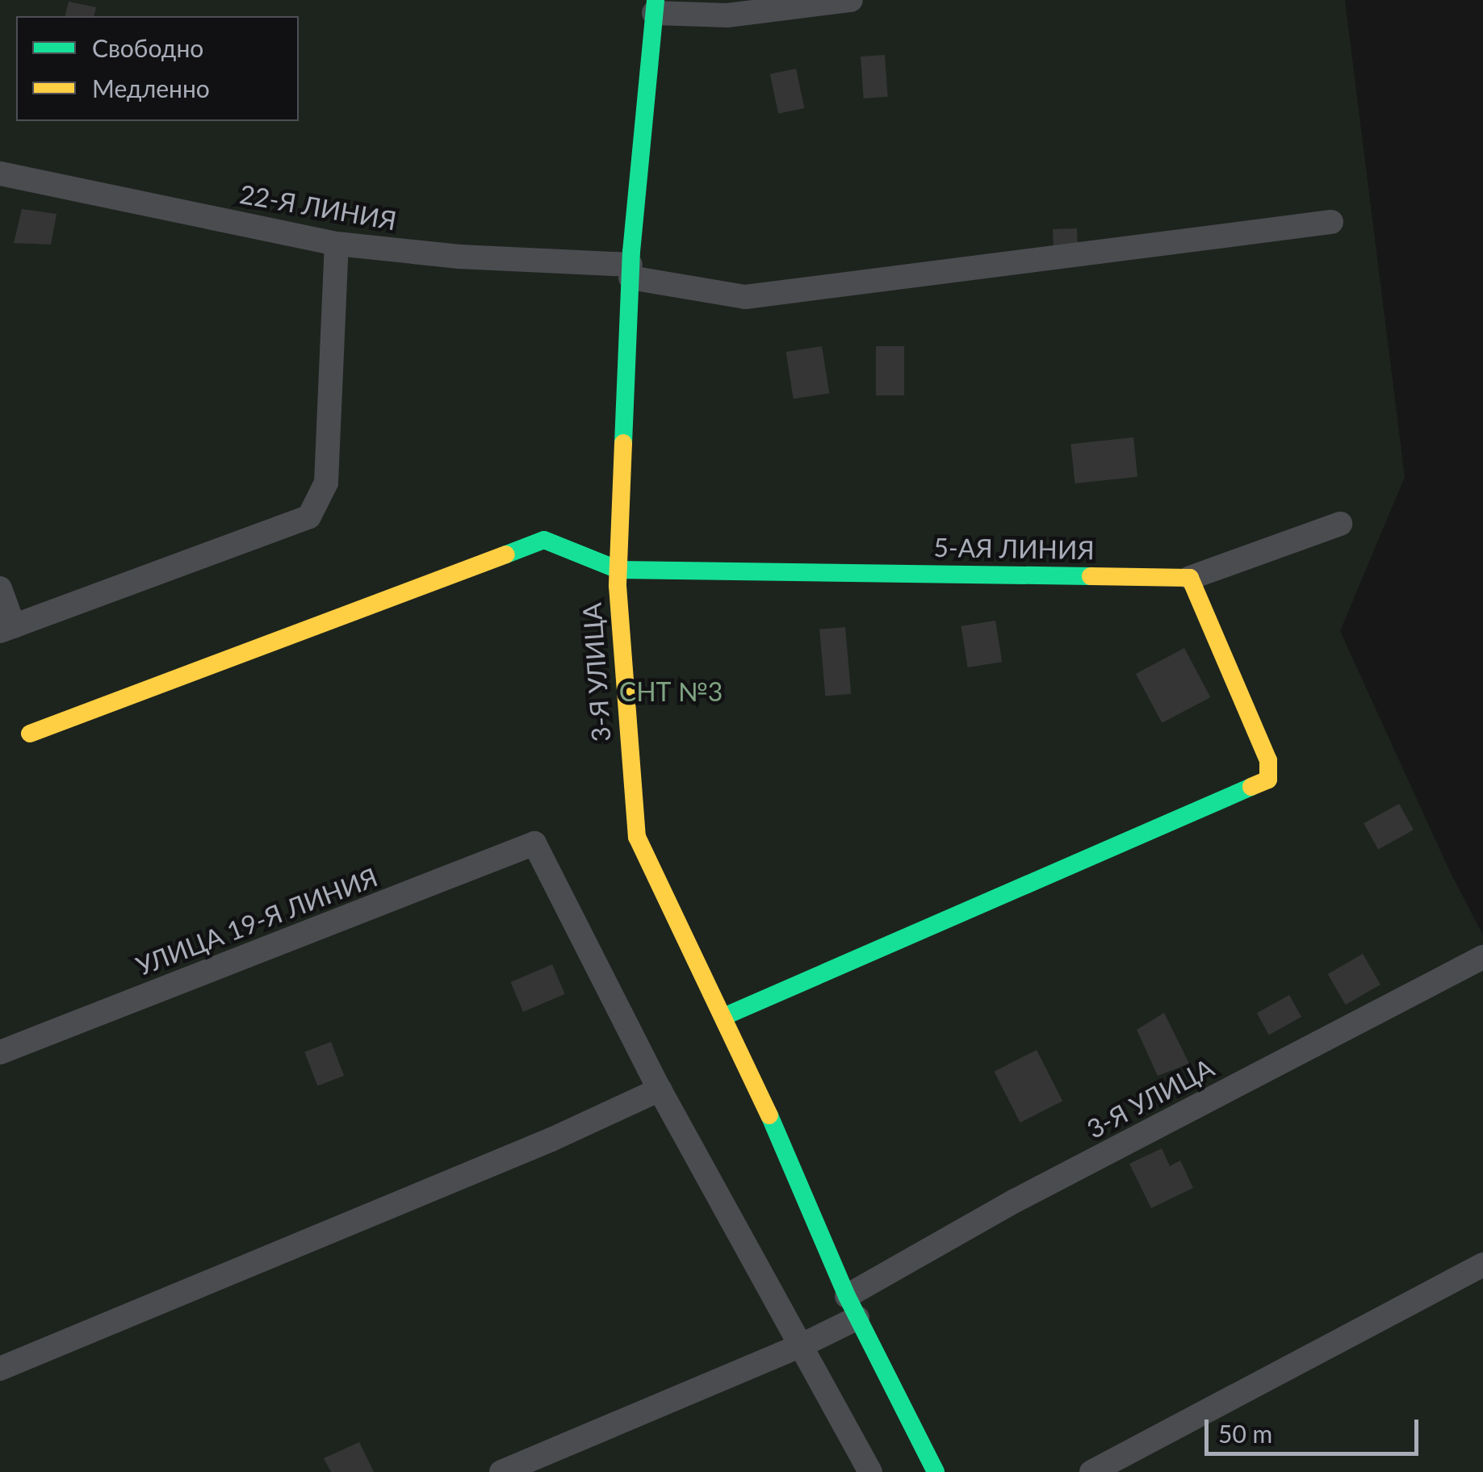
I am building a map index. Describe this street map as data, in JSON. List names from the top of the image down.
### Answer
{
  "streets": {
    "street": [
      "22-Я ЛИНИЯ",
      "5-АЯ ЛИНИЯ",
      "3-Я УЛИЦА",
      "УЛИЦА 19-Я ЛИНИЯ"
    ]
  },
  "crossings": [
    ["22-Я ЛИНИЯ", "3-Я УЛИЦА"],
    ["5-АЯ ЛИНИЯ", "3-Я УЛИЦА"]
  ],
  "parks": ["СНТ №3"],
  "legend": ["Свободно", "Медленно"],
  "scale_bar": "50 m"
}
